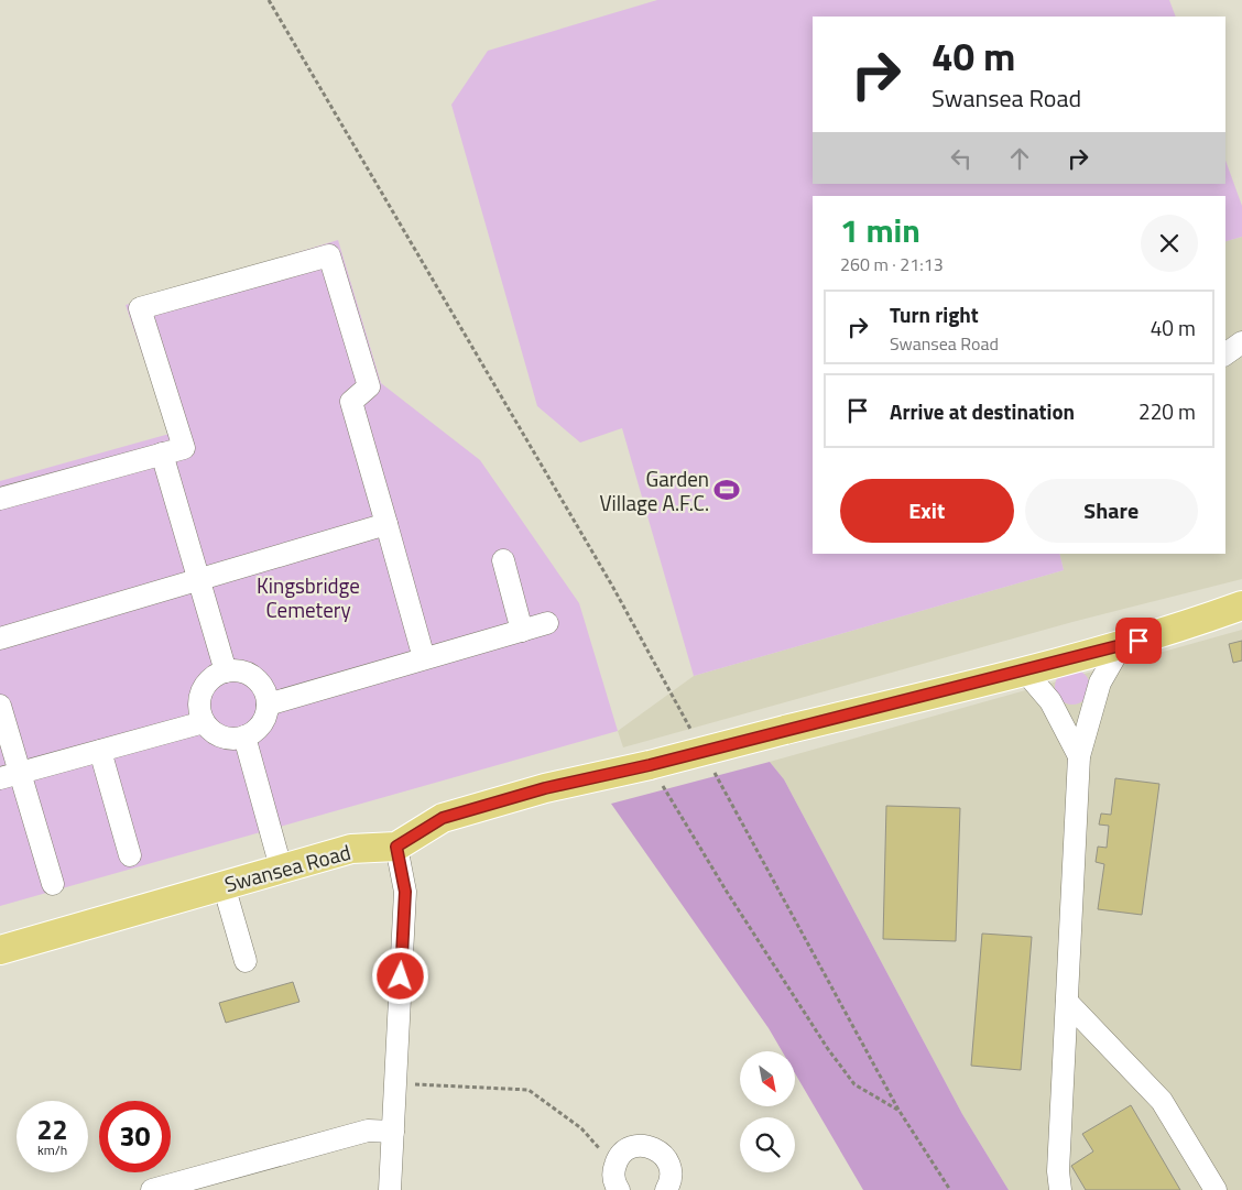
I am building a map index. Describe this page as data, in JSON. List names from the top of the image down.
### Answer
{
  "streets": {
    "main road": ["Swansea Road"]
  },
  "parks": ["Kingsbridge Cemetery"],
  "places": {
    "sports": ["Garden Village A.F.C."]
  },
  "north": "bottom right",
  "page": {
    "turn": ["40 m", "Swansea Road"],
    "heading": ["1 min", "260 m · 21:13"],
    "list": [
      {
        "name": "Turn right",
        "note": "Swansea Road",
        "value": "40 m"
      },
      {
        "name": "Arrive at destination",
        "value": "220 m"
      }
    ],
    "buttons": ["Exit", "Share"],
    "speed": "22 km/h",
    "limit": "30"
  }
}
